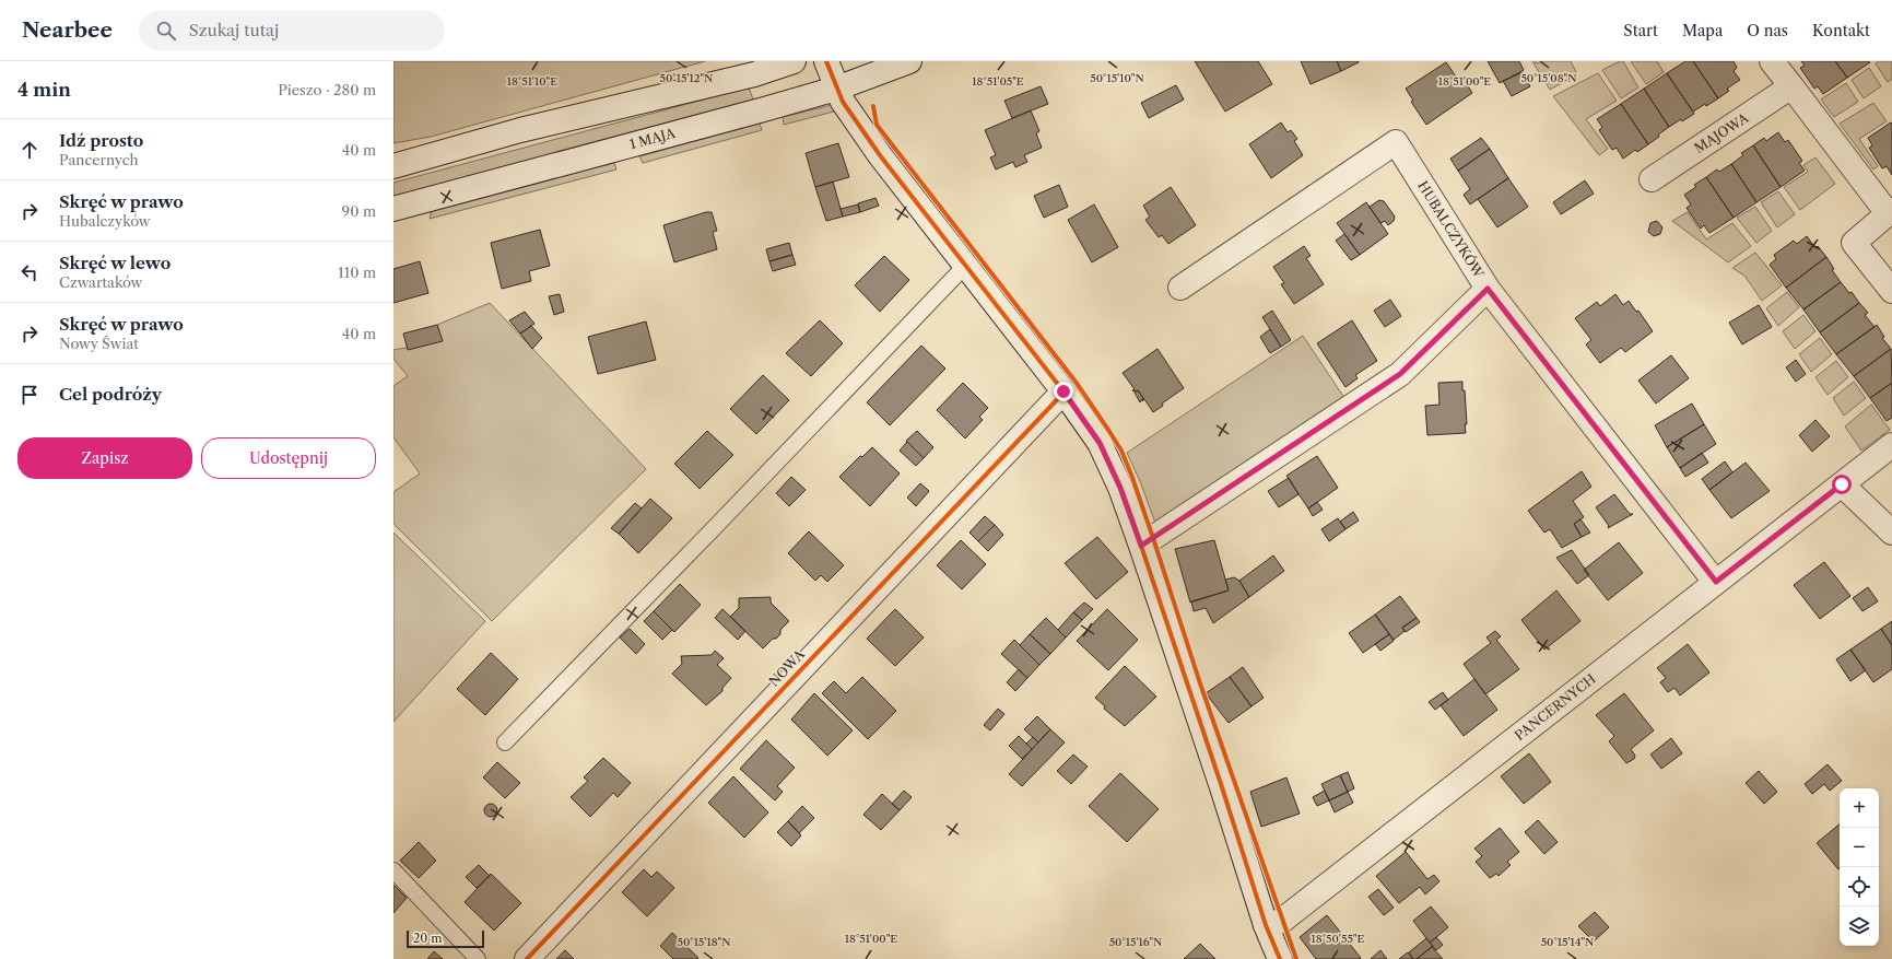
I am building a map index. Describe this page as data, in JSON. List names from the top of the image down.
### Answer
{
  "streets": {
    "street": [
      "MAJOWA",
      "1 MAJA",
      "HUBALCZYKÓW",
      "NOWA",
      "PANCERNYCH"
    ]
  },
  "crossings": [
    ["HUBALCZYKÓW", "PANCERNYCH"]
  ],
  "scale_bar": "20 m",
  "page": {
    "header": "Nearbee",
    "search": "Szukaj tutaj",
    "nav": [
      "Start",
      "Mapa",
      "O nas",
      "Kontakt"
    ],
    "heading": ["4 min", "Pieszo · 280 m"],
    "list": [
      ["Idź prosto", "Pancernych", "40 m"],
      ["Skręć w prawo", "Hubalczyków", "90 m"],
      ["Skręć w lewo", "Czwartaków", "110 m"],
      ["Skręć w prawo", "Nowy Świat", "40 m"],
      "Cel podróży"
    ],
    "buttons": ["Zapisz", "Udostępnij"],
    "map_buttons": ["+", "−"],
    "scale": "20 m"
  },
  "coordinates": [
    "50°15'12\"N",
    "50°15'10\"N",
    "50°15'08\"N",
    "18°51'10\"E",
    "18°51'05\"E",
    "18°51'00\"E",
    "18°50'55\"E",
    "50°15'18\"N",
    "50°15'16\"N",
    "50°15'14\"N"
  ]
}
